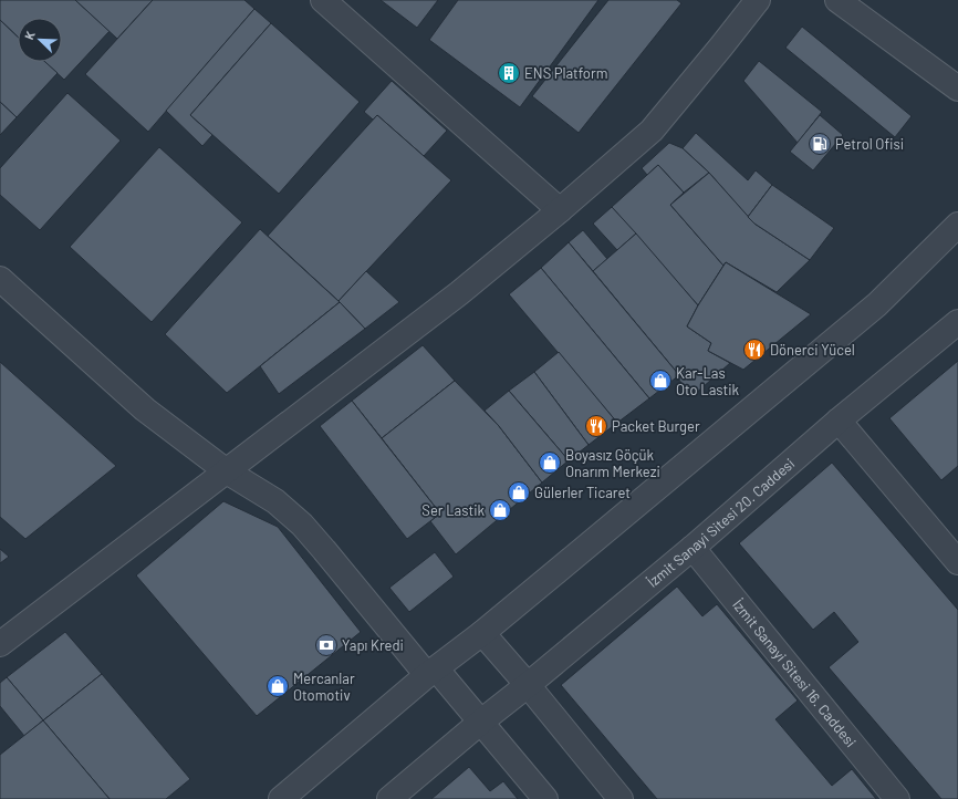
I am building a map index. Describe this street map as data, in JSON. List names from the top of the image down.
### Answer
{
  "streets": {
    "street": ["İzmit Sanayi Sitesi 20. Caddesi", "İzmit Sanayi Sitesi 16. Caddesi"]
  },
  "crossings": [
    ["İzmit Sanayi Sitesi 20. Caddesi", "İzmit Sanayi Sitesi 16. Caddesi"]
  ],
  "places": {
    "building": ["ENS Platform"],
    "fuel station": ["Petrol Ofisi"],
    "restaurant": ["Dönerci Yücel", "Packet Burger"],
    "shop": [
      "Kar-Las Oto Lastik",
      "Boyasız Göçük Onarım Merkezi",
      "Gülerler Ticaret",
      "Ser Lastik",
      "Mercanlar Otomotiv"
    ],
    "bank": ["Yapı Kredi"]
  },
  "north": "top left"
}
